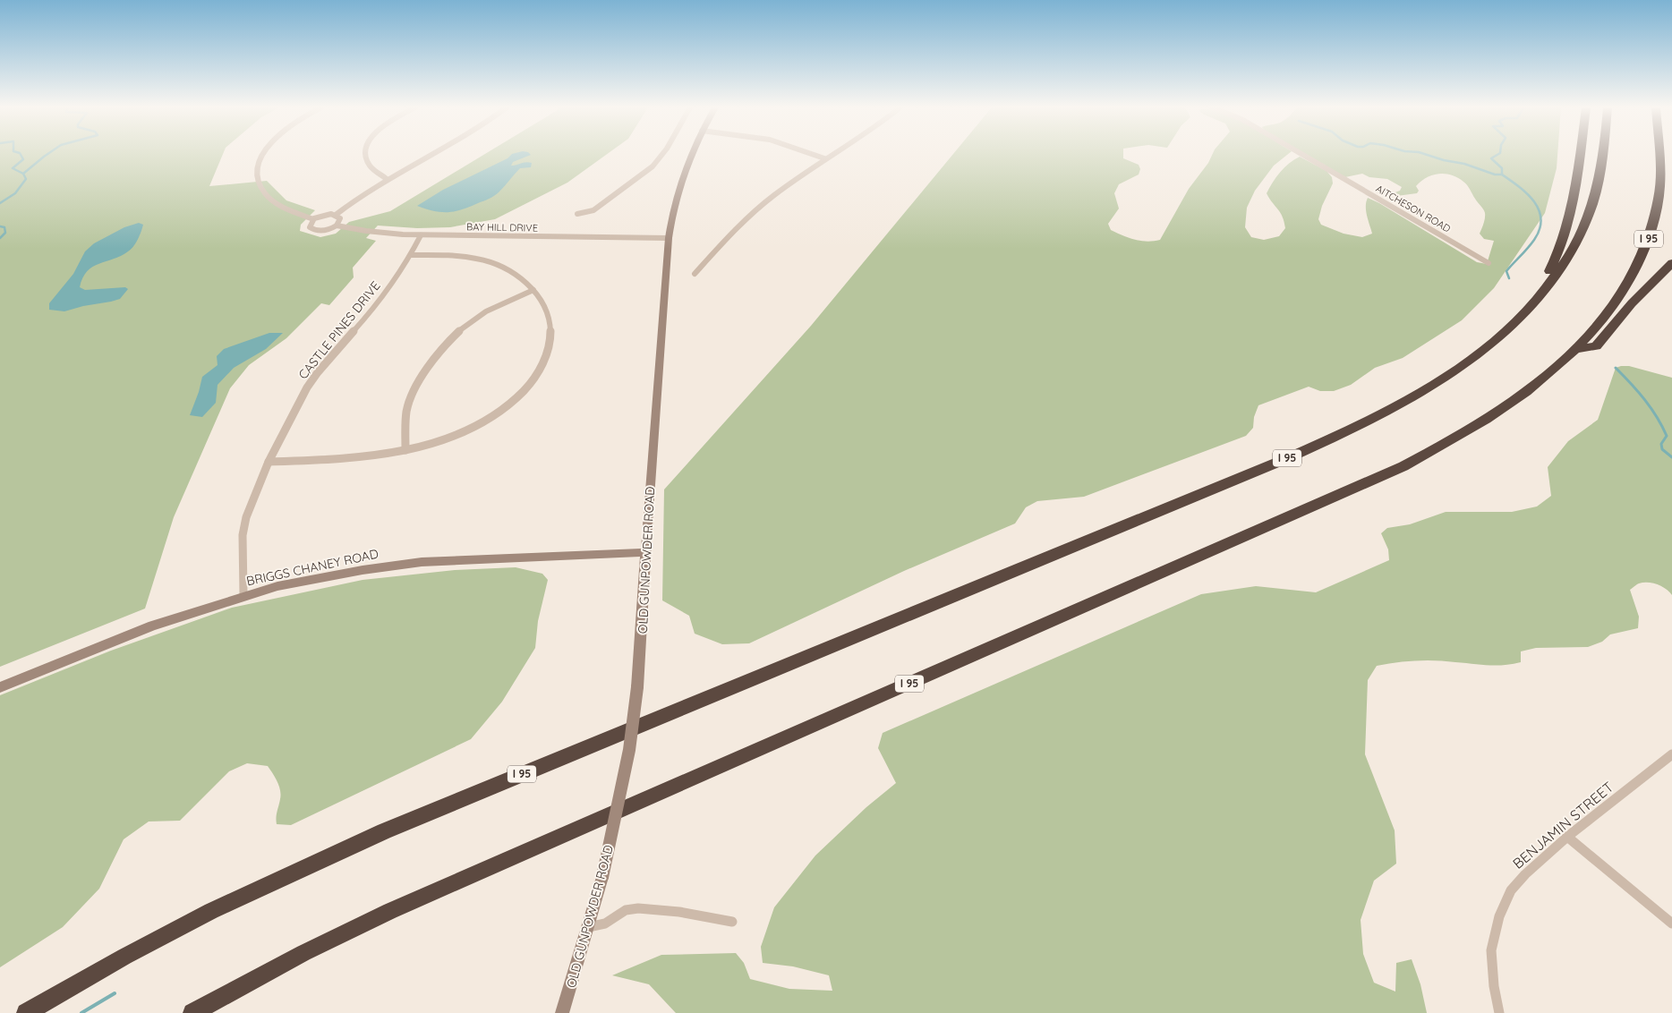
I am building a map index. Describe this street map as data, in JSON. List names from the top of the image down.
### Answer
{
  "streets": {
    "highway": ["I 95"],
    "main road": ["OLD GUNPOWDER ROAD", "BRIGGS CHANEY ROAD"],
    "street": [
      "AITCHESON ROAD",
      "BAY HILL DRIVE",
      "CASTLE PINES DRIVE",
      "BENJAMIN STREET"
    ]
  },
  "crossings": [
    ["BAY HILL DRIVE", "CASTLE PINES DRIVE"],
    ["BAY HILL DRIVE", "OLD GUNPOWDER ROAD"],
    ["CASTLE PINES DRIVE", "BRIGGS CHANEY ROAD"],
    ["OLD GUNPOWDER ROAD", "BRIGGS CHANEY ROAD"]
  ]
}
